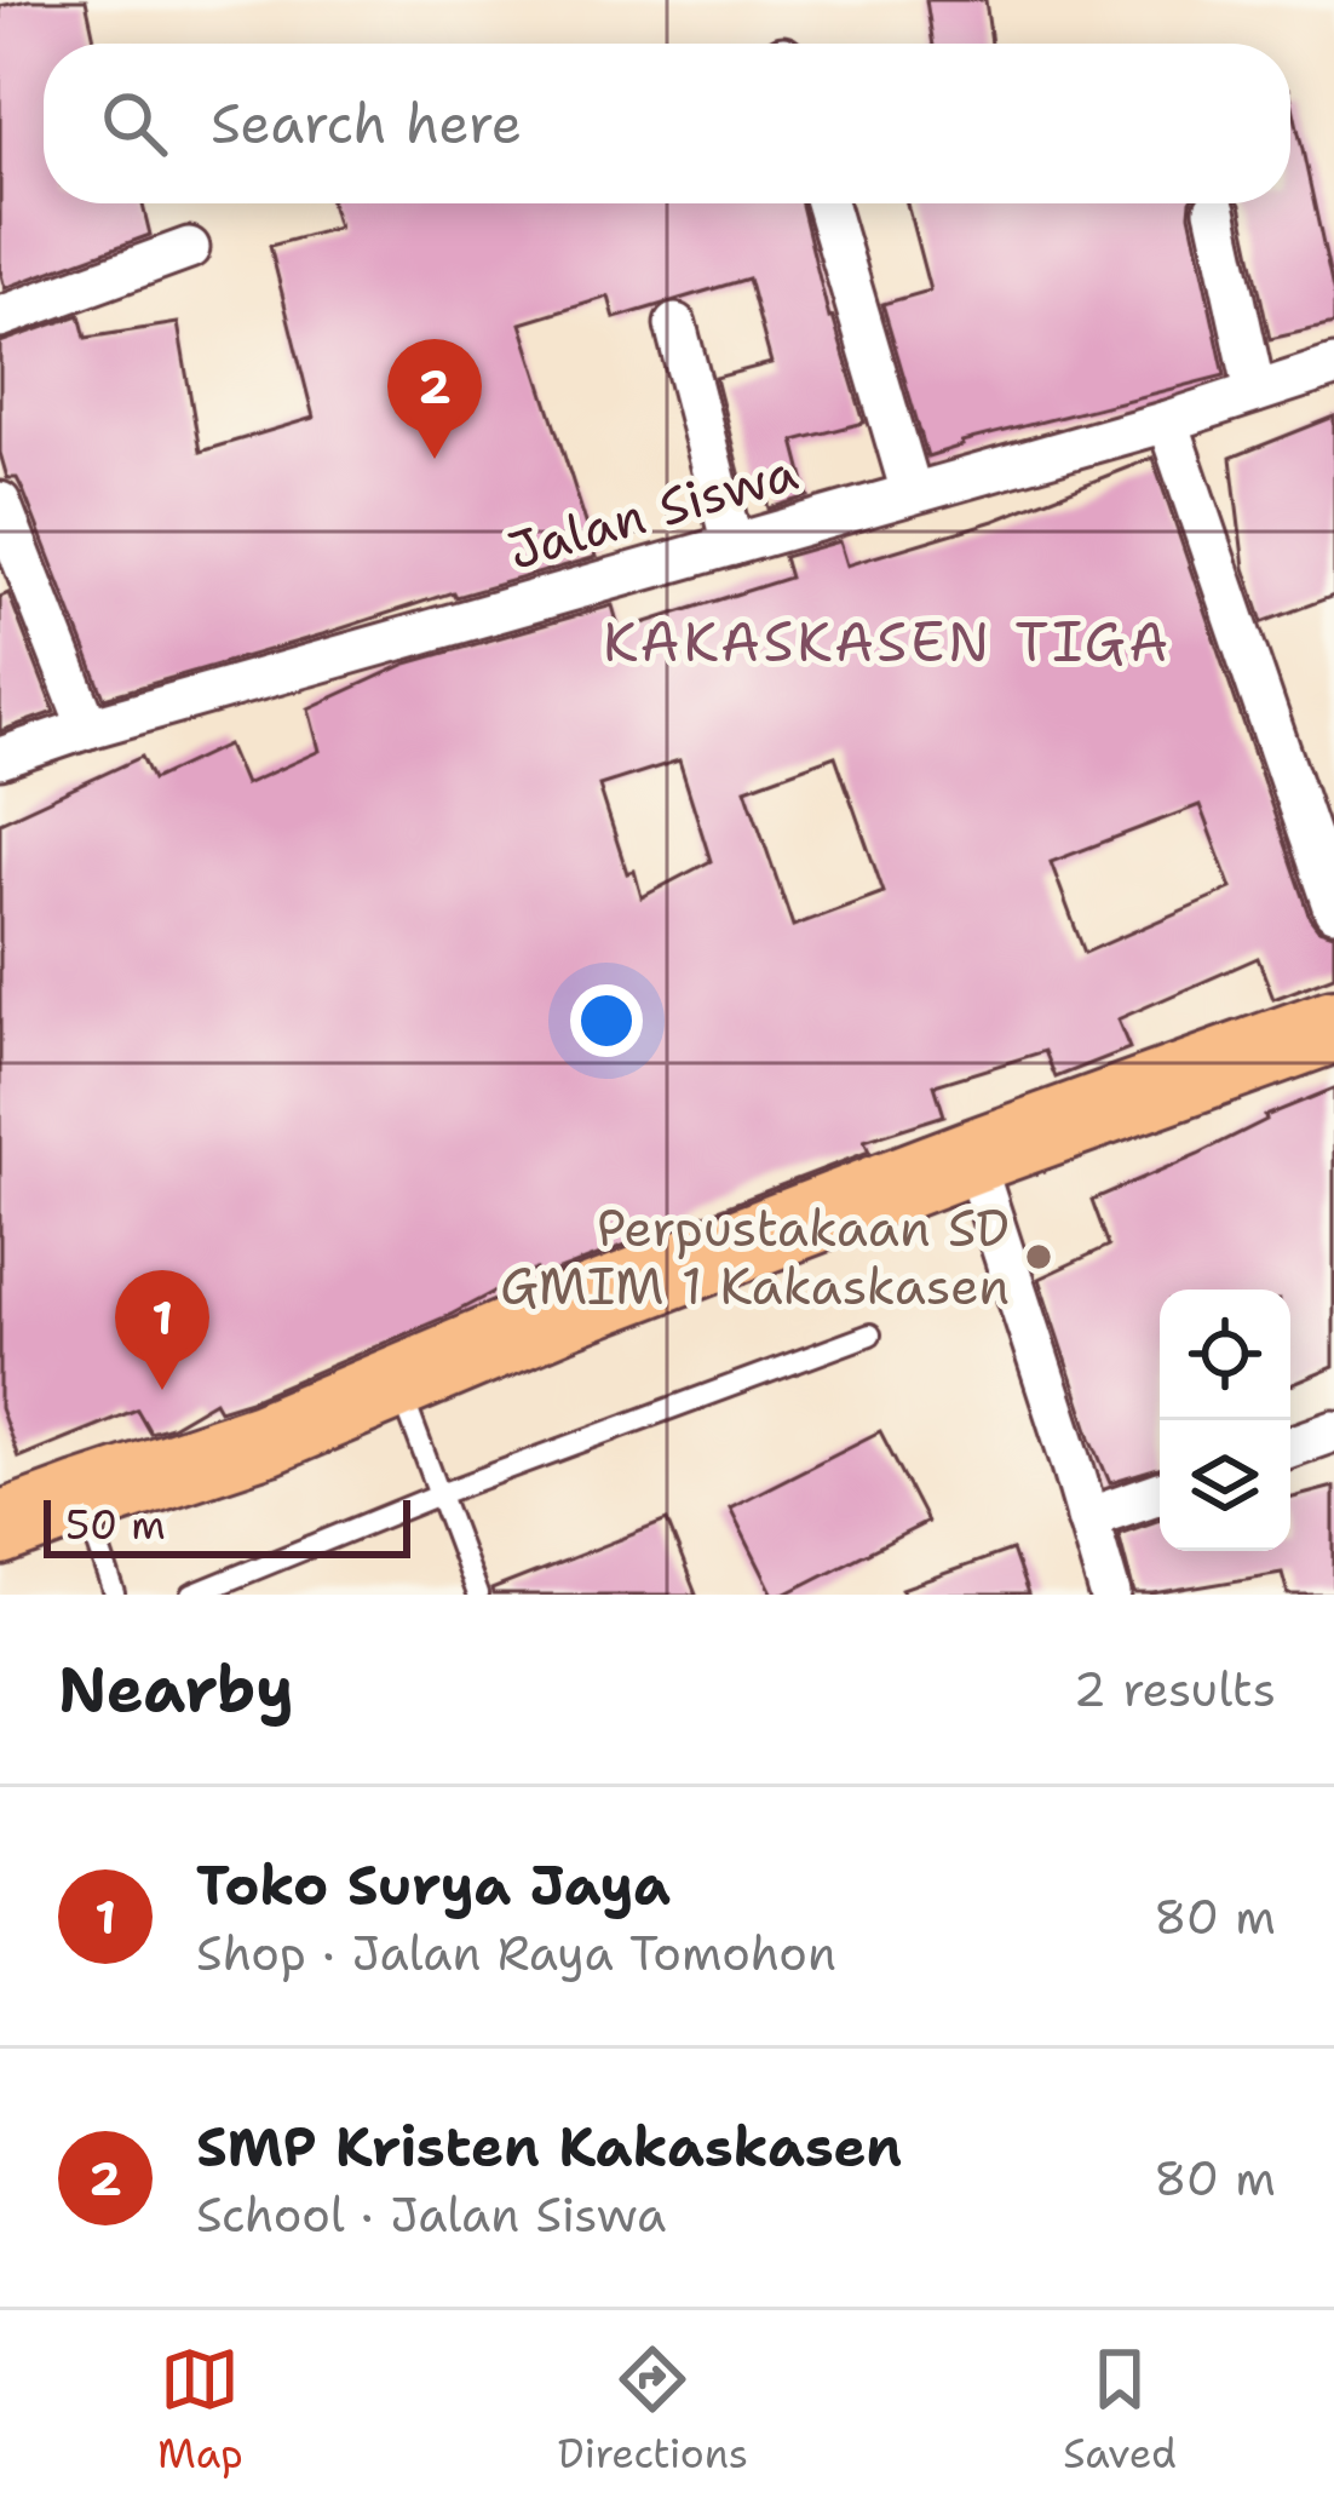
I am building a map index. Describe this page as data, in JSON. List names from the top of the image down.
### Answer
{
  "streets": {
    "street": ["Jalan Siswa"]
  },
  "districts": ["KAKASKASEN TIGA"],
  "places": ["Perpustakaan SD GMIM 1 Kakaskasen"],
  "scale_bar": "50 m",
  "page": {
    "search": "Search here",
    "pins": ["2", "1"],
    "scale": "50 m",
    "heading": ["Nearby", "2 results"],
    "list": [
      {
        "mark": "1",
        "name": "Toko Surya Jaya",
        "note": "Shop · Jalan Raya Tomohon",
        "value": "80 m"
      },
      {
        "mark": "2",
        "name": "SMP Kristen Kakaskasen",
        "note": "School · Jalan Siswa",
        "value": "80 m"
      }
    ],
    "nav": ["Map", "Directions", "Saved"]
  }
}
